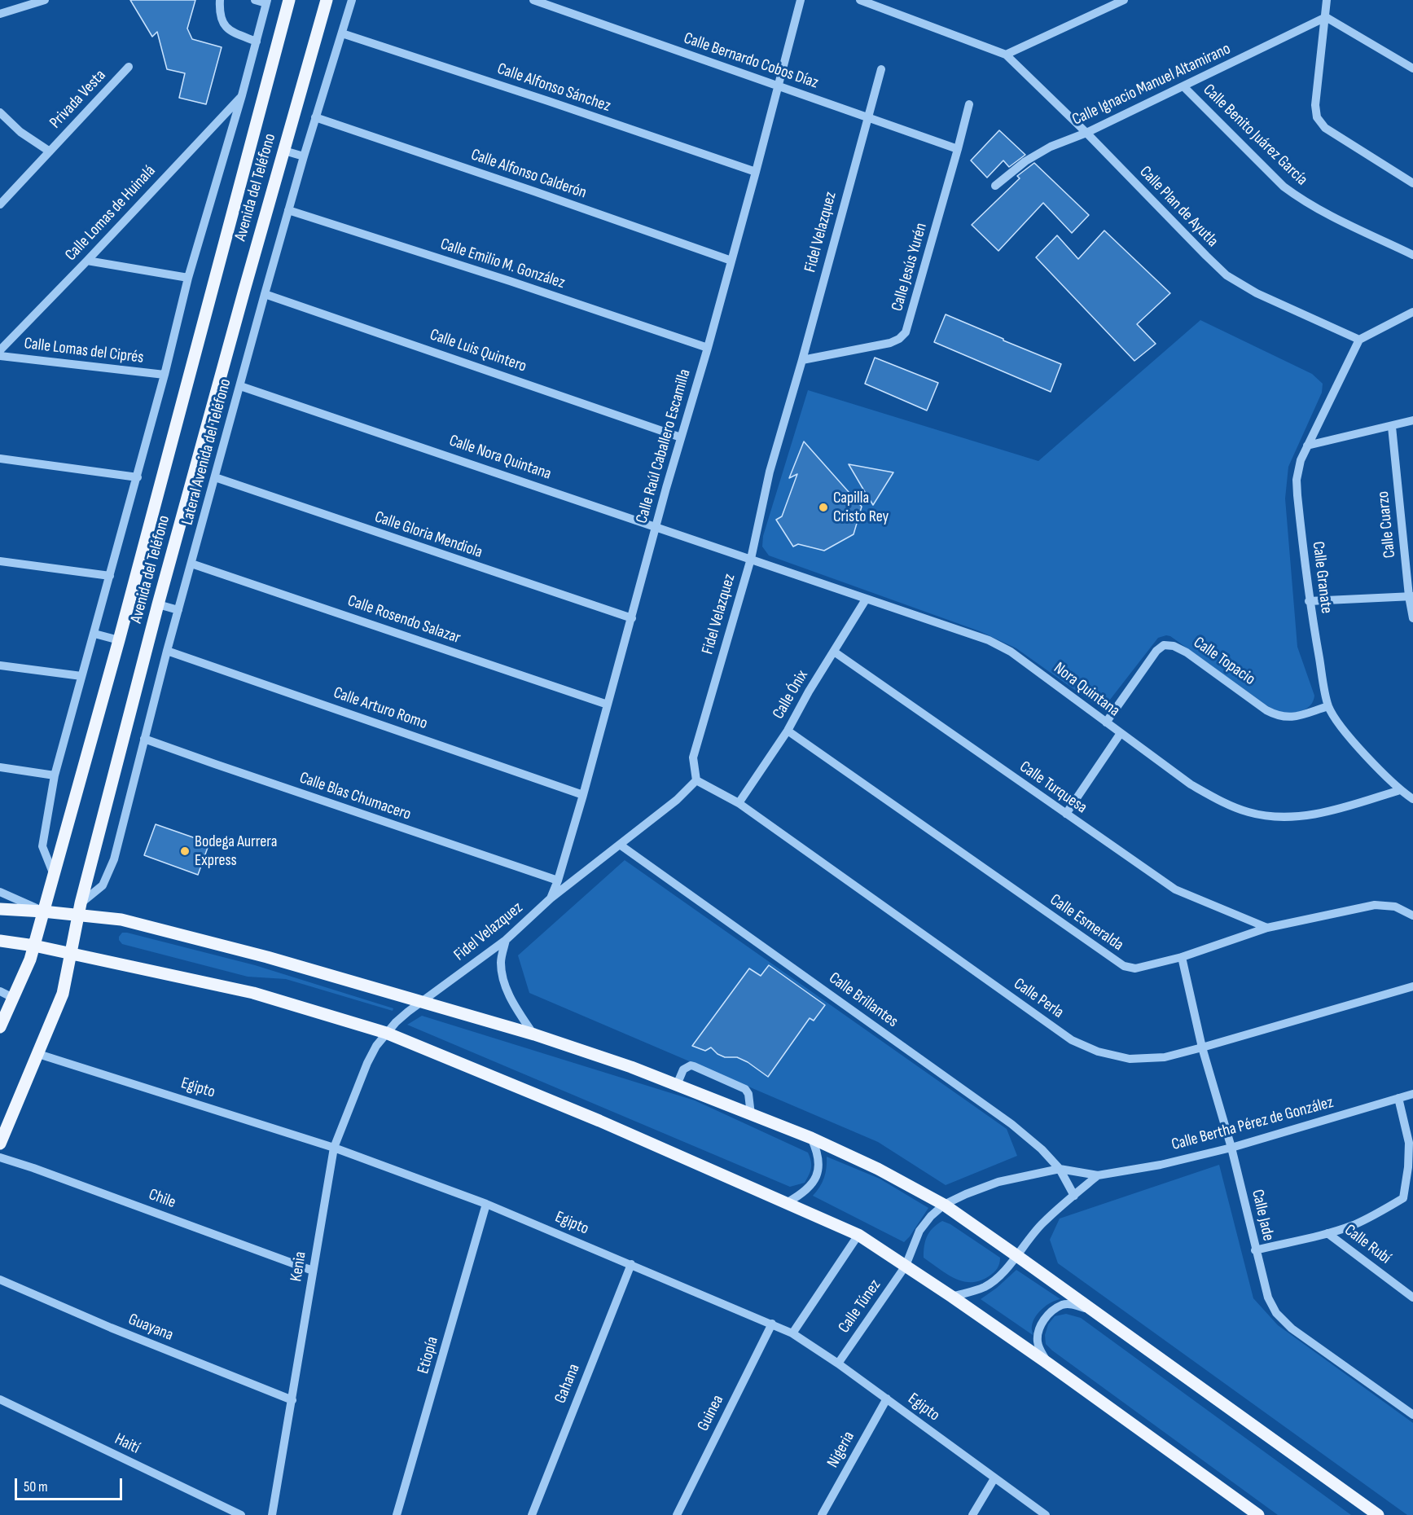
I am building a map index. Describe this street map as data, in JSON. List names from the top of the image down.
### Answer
{
  "streets": {
    "main road": ["Avenida del Teléfono"],
    "street": [
      "Calle Bernardo Cobos Díaz",
      "Calle Ignacio Manuel Altamirano",
      "Calle Alfonso Sánchez",
      "Privada Vesta",
      "Calle Benito Juárez García",
      "Calle Alfonso Calderón",
      "Calle Plan de Ayutla",
      "Calle Lomas de Huinalá",
      "Fidel Velazquez",
      "Calle Emilio M. González",
      "Calle Jesús Yurén",
      "Calle Lomas del Ciprés",
      "Calle Luis Quintero",
      "Calle Raúl Caballero Escamilla",
      "Lateral Avenida del Teléfono",
      "Calle Nora Quintana",
      "Calle Cuarzo",
      "Calle Gloria Mendiola",
      "Calle Granate",
      "Calle Rosendo Salazar",
      "Calle Topacio",
      "Nora Quintana",
      "Calle Ónix",
      "Calle Arturo Romo",
      "Calle Turquesa",
      "Calle Blas Chumacero",
      "Calle Esmeralda",
      "Calle Perla",
      "Calle Brillantes",
      "Egipto",
      "Calle Bertha Pérez de González",
      "Chile",
      "Calle Jade",
      "Calle Rubí",
      "Kenia",
      "Calle Túnez",
      "Guayana",
      "Etiopía",
      "Gahana",
      "Guinea",
      "Haití",
      "Nigeria"
    ]
  },
  "crossings": [
    ["Calle Bernardo Cobos Díaz", "Fidel Velazquez"],
    ["Calle Bernardo Cobos Díaz", "Calle Jesús Yurén"],
    ["Calle Bernardo Cobos Díaz", "Calle Raúl Caballero Escamilla"],
    ["Calle Ignacio Manuel Altamirano", "Calle Benito Juárez García"],
    ["Calle Ignacio Manuel Altamirano", "Calle Plan de Ayutla"],
    ["Calle Alfonso Sánchez", "Calle Raúl Caballero Escamilla"],
    ["Calle Alfonso Sánchez", "Lateral Avenida del Teléfono"],
    ["Calle Alfonso Calderón", "Calle Raúl Caballero Escamilla"],
    ["Calle Alfonso Calderón", "Lateral Avenida del Teléfono"],
    ["Avenida del Teléfono", "Lateral Avenida del Teléfono"],
    ["Avenida del Teléfono", "Egipto"],
    ["Calle Plan de Ayutla", "Calle Granate"],
    ["Fidel Velazquez", "Calle Jesús Yurén"],
    ["Fidel Velazquez", "Calle Raúl Caballero Escamilla"],
    ["Fidel Velazquez", "Calle Nora Quintana"],
    ["Fidel Velazquez", "Nora Quintana"],
    ["Fidel Velazquez", "Calle Perla"],
    ["Fidel Velazquez", "Calle Brillantes"],
    ["Fidel Velazquez", "Kenia"],
    ["Calle Emilio M. González", "Calle Raúl Caballero Escamilla"],
    ["Calle Emilio M. González", "Lateral Avenida del Teléfono"],
    ["Calle Luis Quintero", "Calle Raúl Caballero Escamilla"],
    ["Calle Luis Quintero", "Lateral Avenida del Teléfono"],
    ["Calle Raúl Caballero Escamilla", "Calle Nora Quintana"],
    ["Calle Raúl Caballero Escamilla", "Calle Gloria Mendiola"],
    ["Calle Raúl Caballero Escamilla", "Calle Rosendo Salazar"],
    ["Calle Raúl Caballero Escamilla", "Calle Arturo Romo"],
    ["Calle Raúl Caballero Escamilla", "Calle Blas Chumacero"],
    ["Lateral Avenida del Teléfono", "Calle Nora Quintana"],
    ["Lateral Avenida del Teléfono", "Calle Gloria Mendiola"],
    ["Lateral Avenida del Teléfono", "Calle Rosendo Salazar"],
    ["Lateral Avenida del Teléfono", "Calle Arturo Romo"],
    ["Lateral Avenida del Teléfono", "Calle Blas Chumacero"],
    ["Calle Nora Quintana", "Nora Quintana"],
    ["Calle Granate", "Calle Topacio"],
    ["Calle Granate", "Nora Quintana"],
    ["Calle Topacio", "Nora Quintana"],
    ["Nora Quintana", "Calle Ónix"],
    ["Calle Ónix", "Calle Turquesa"],
    ["Calle Ónix", "Calle Esmeralda"],
    ["Calle Ónix", "Calle Perla"],
    ["Calle Turquesa", "Calle Esmeralda"],
    ["Calle Esmeralda", "Calle Jade"],
    ["Calle Perla", "Calle Jade"],
    ["Calle Brillantes", "Calle Bertha Pérez de González"],
    ["Egipto", "Kenia"],
    ["Egipto", "Calle Túnez"],
    ["Egipto", "Etiopía"],
    ["Egipto", "Gahana"],
    ["Egipto", "Guinea"],
    ["Egipto", "Nigeria"],
    ["Calle Bertha Pérez de González", "Calle Jade"],
    ["Calle Bertha Pérez de González", "Calle Túnez"],
    ["Chile", "Kenia"],
    ["Kenia", "Guayana"]
  ],
  "places": ["Capilla Cristo Rey", "Bodega Aurrera Express"],
  "scale_bar": "50 m"
}
